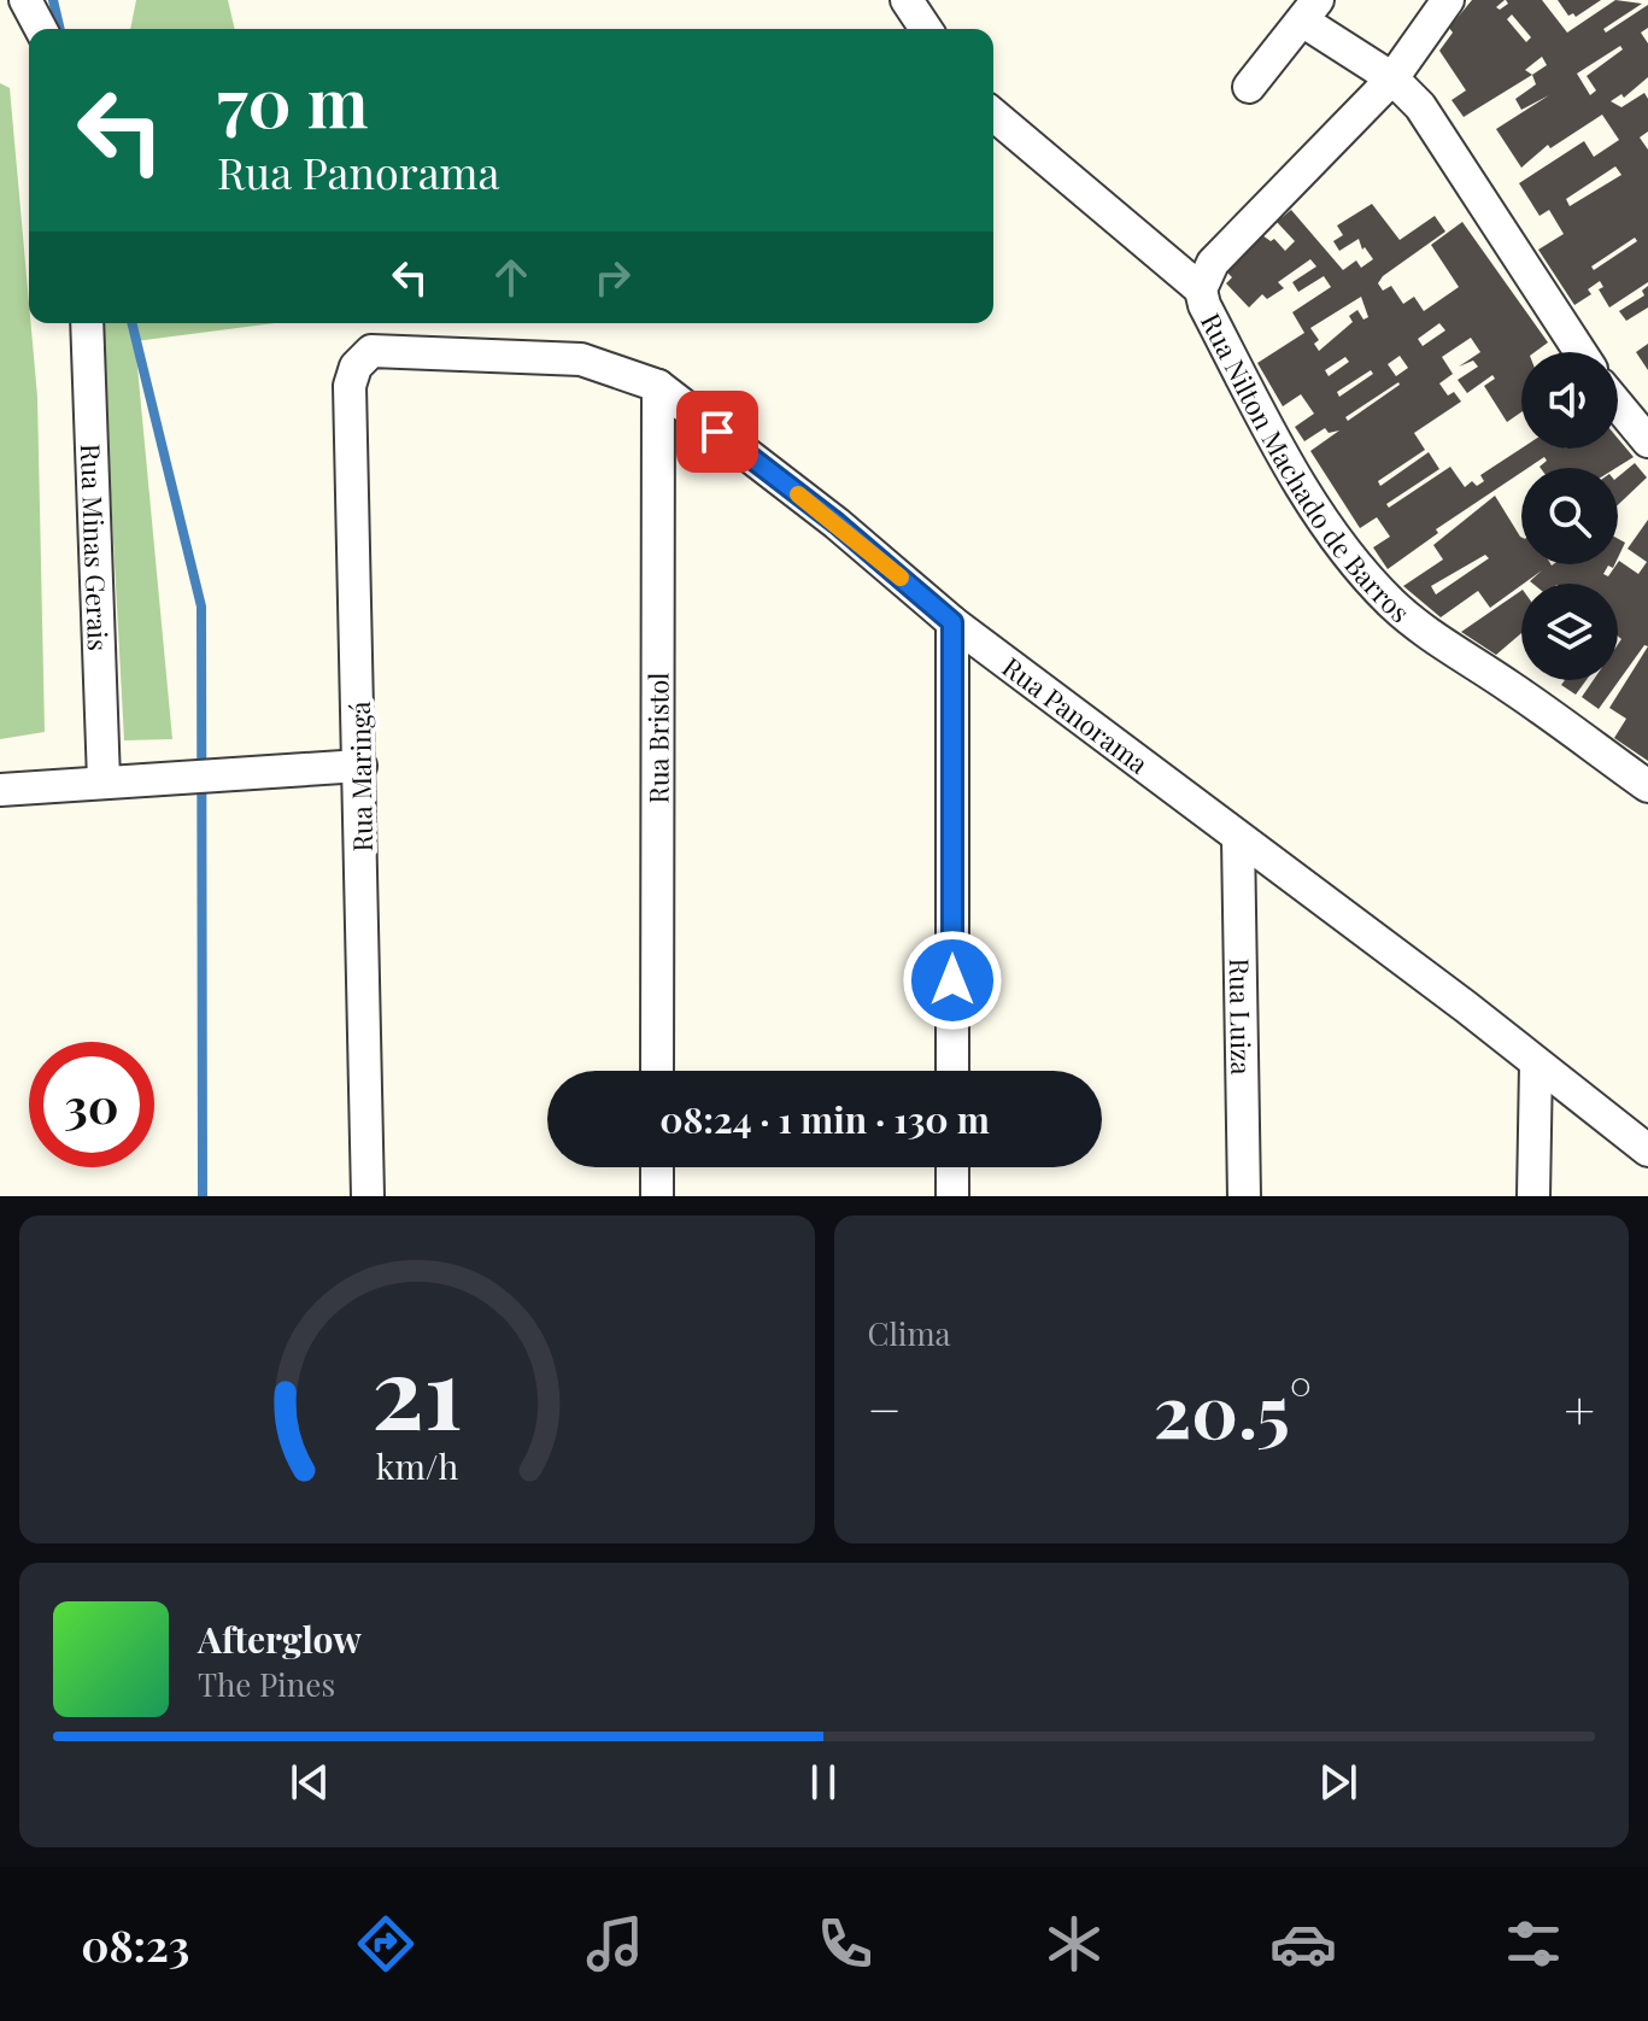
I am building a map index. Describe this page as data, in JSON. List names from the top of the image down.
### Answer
{
  "streets": {
    "street": [
      "Rua Nilton Machado de Barros",
      "Rua Minas Gerais",
      "Rua Panorama",
      "Rua Bristol",
      "Rua Maringá",
      "Rua Luiza"
    ]
  },
  "crossings": [
    ["Rua Panorama", "Rua Bristol"],
    ["Rua Panorama", "Rua Maringá"],
    ["Rua Panorama", "Rua Luiza"]
  ],
  "page": {
    "turn": ["70 m", "Rua Panorama"],
    "limit": "30",
    "trip": "08:24 · 1 min · 130 m",
    "tile": "Clima",
    "heat": ["−", "20.5°", "+"],
    "song": ["Afterglow", "The Pines"],
    "tabs": "08:23",
    "gauge": ["21", "km/h"]
  }
}
